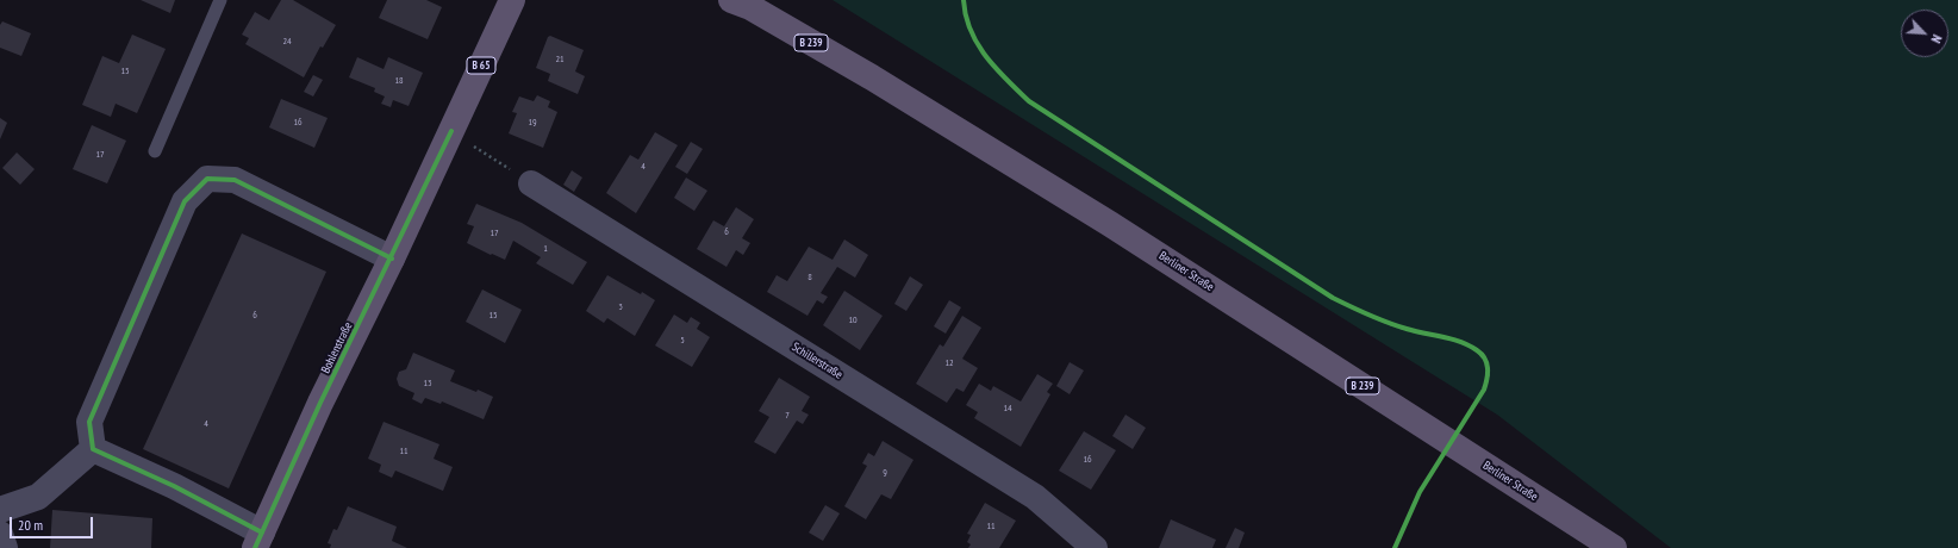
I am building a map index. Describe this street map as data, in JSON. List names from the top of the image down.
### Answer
{
  "streets": {
    "main road": [
      "B 239",
      "B 65",
      "Berliner Straße",
      "Bohlenstraße"
    ],
    "street": ["Schillerstraße"]
  },
  "house_numbers": [
    "24",
    "21",
    "15",
    "18",
    "16",
    "19",
    "17",
    "4",
    "6",
    "17",
    "1",
    "8",
    "3",
    "6",
    "15",
    "10",
    "5",
    "12",
    "13",
    "14",
    "7",
    "4",
    "11",
    "16",
    "9",
    "11"
  ],
  "scale_bar": "20 m",
  "north": "bottom right"
}
